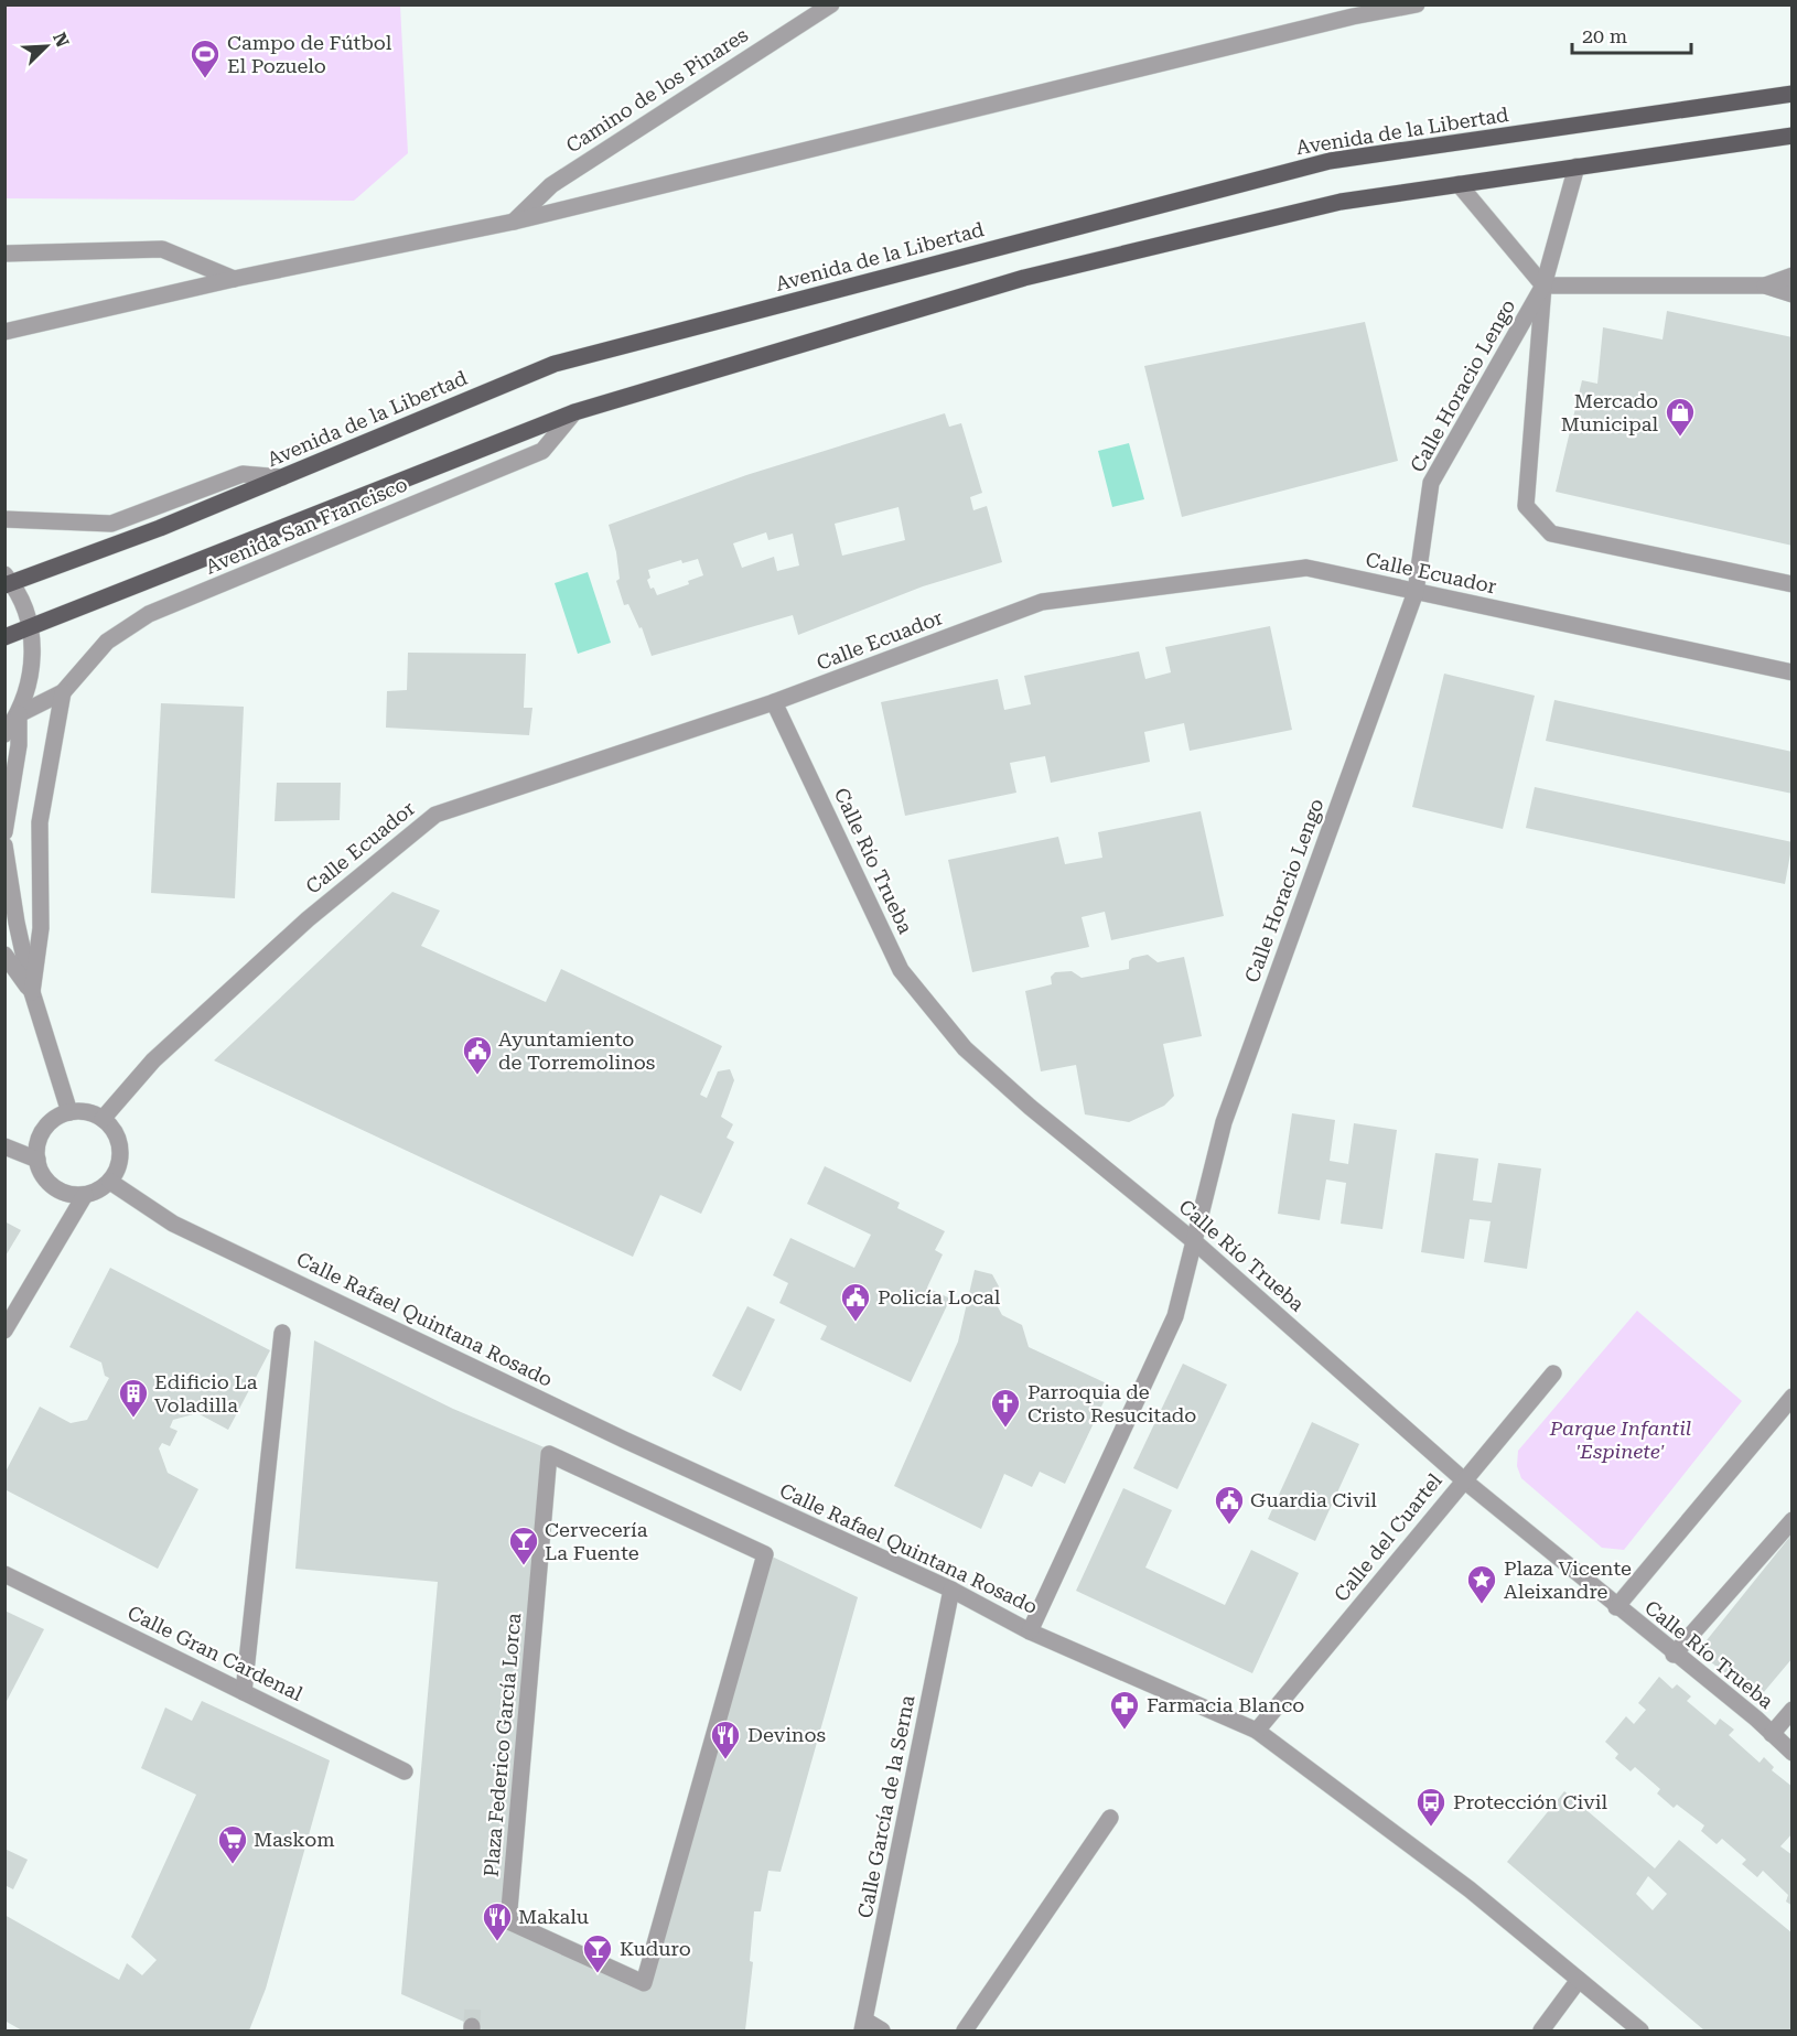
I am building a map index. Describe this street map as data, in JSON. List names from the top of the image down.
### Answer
{
  "streets": {
    "main road": ["Avenida de la Libertad"],
    "street": [
      "Camino de los Pinares",
      "Calle Horacio Lengo",
      "Avenida San Francisco",
      "Calle Ecuador",
      "Calle Río Trueba",
      "Calle Rafael Quintana Rosado",
      "Calle del Cuartel",
      "Calle Gran Cardenal",
      "Plaza Federico García Lorca",
      "Calle García de la Serna"
    ]
  },
  "crossings": [
    ["Avenida de la Libertad", "Avenida San Francisco"],
    ["Calle Horacio Lengo", "Calle Ecuador"],
    ["Calle Horacio Lengo", "Calle Río Trueba"],
    ["Calle Horacio Lengo", "Calle Rafael Quintana Rosado"],
    ["Calle Ecuador", "Calle Río Trueba"],
    ["Calle Ecuador", "Calle Rafael Quintana Rosado"],
    ["Calle Río Trueba", "Calle del Cuartel"],
    ["Calle Rafael Quintana Rosado", "Calle del Cuartel"],
    ["Calle Rafael Quintana Rosado", "Calle García de la Serna"]
  ],
  "parks": ["Parque Infantil 'Espinete'"],
  "places": {
    "sports": ["Campo de Fútbol El Pozuelo"],
    "shop": ["Mercado Municipal"],
    "public building": ["Ayuntamiento de Torremolinos", "Policía Local", "Guardia Civil"],
    "building": ["Edificio La Voladilla"],
    "church": ["Parroquia de Cristo Resucitado"],
    "bar": ["Cervecería La Fuente", "Kuduro"],
    "place": ["Plaza Vicente Aleixandre"],
    "pharmacy": ["Farmacia Blanco"],
    "restaurant": ["Devinos", "Makalu"],
    "bus stop": ["Protección Civil"],
    "supermarket": ["Maskom"]
  },
  "scale_bar": "20 m",
  "north": "top right"
}
